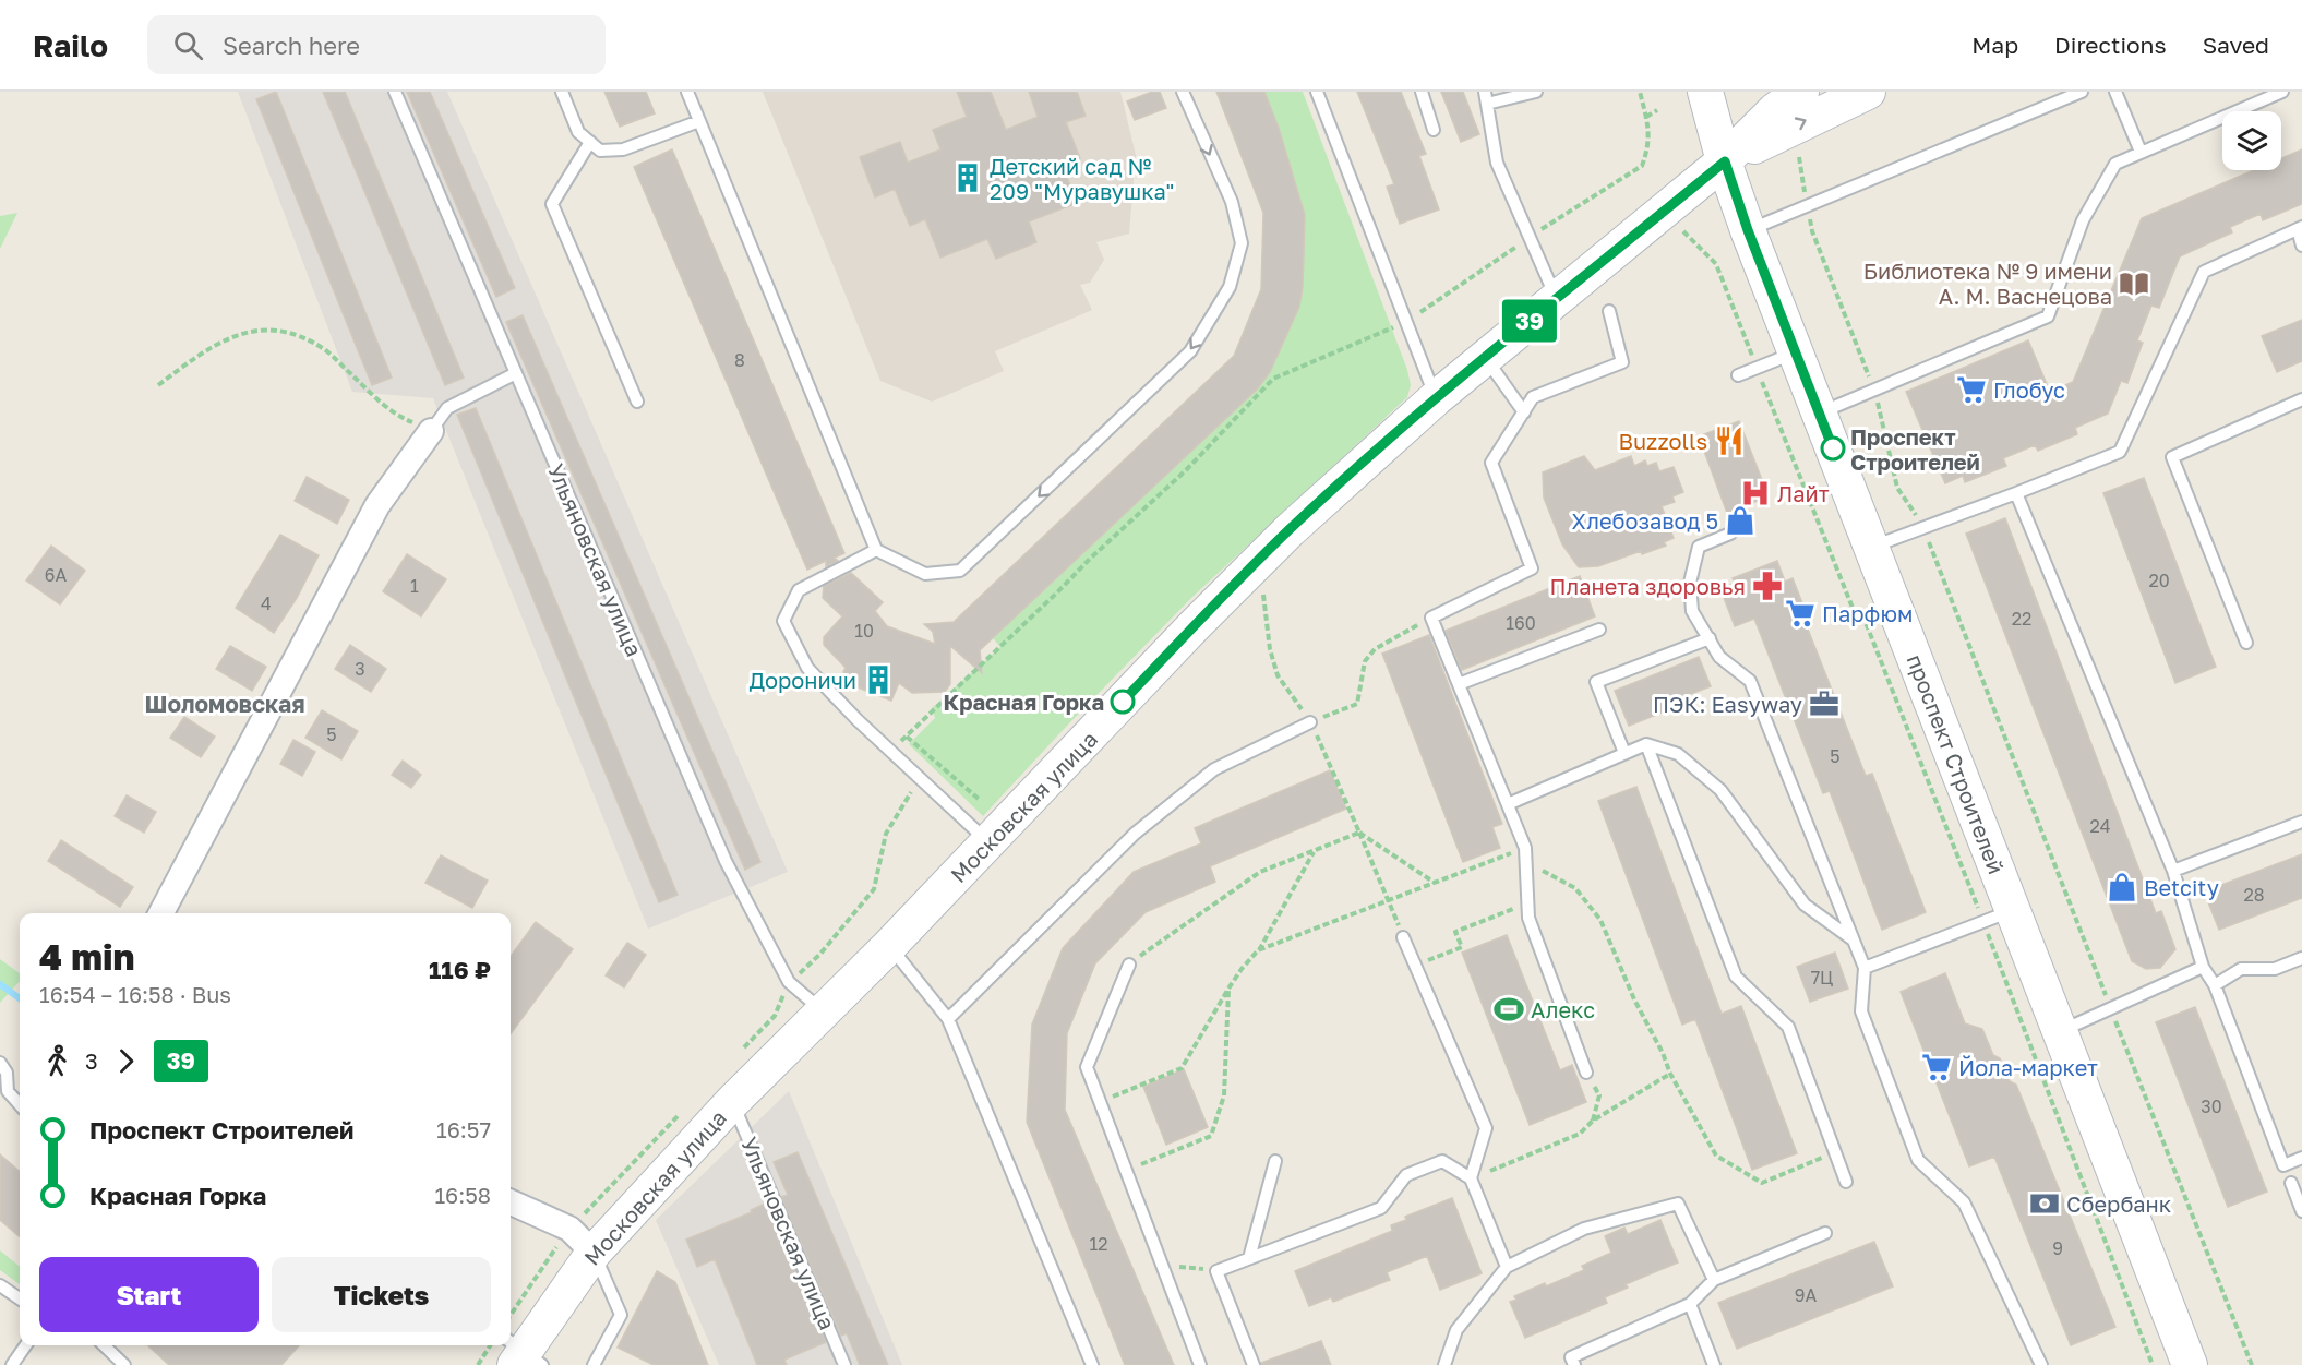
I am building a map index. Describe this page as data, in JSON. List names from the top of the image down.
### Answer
{
  "streets": {
    "main road": ["проспект Строителей", "Московская улица"],
    "lane": ["Ульяновская улица"]
  },
  "crossings": [
    ["Ульяновская улица", "Московская улица"],
    ["проспект Строителей", "Московская улица"]
  ],
  "districts": ["Шоломовская"],
  "places": {
    "building": ["Детский сад № 209 \"Муравушка\"", "Дороничи"],
    "library": ["Библиотека № 9 имени А. М. Васнецова"],
    "supermarket": ["Глобус", "Парфюм", "Йола-маркет"],
    "restaurant": ["Buzzolls"],
    "other": ["Проспект Строителей", "Красная Горка"],
    "hospital": ["Лайт"],
    "shop": ["Хлебозавод 5", "Betcity"],
    "pharmacy": ["Планета здоровья"],
    "office": ["ПЭК: Easyway"],
    "sports": ["Алекс"],
    "bank": ["Сбербанк"]
  },
  "lines": ["bus line 39"],
  "house_numbers": [
    "8",
    "6А",
    "20",
    "1",
    "4",
    "22",
    "160",
    "10",
    "3",
    "5",
    "5",
    "24",
    "28",
    "7Ц",
    "30",
    "12",
    "9",
    "9А"
  ],
  "page": {
    "header": "Railo",
    "search": "Search here",
    "nav": ["Map", "Directions", "Saved"],
    "on_map": "39",
    "heading": ["4 min", "16:54 – 16:58 · Bus", "116 ₽"],
    "legs": ["3", "39"],
    "list": [
      {
        "name": "Проспект Строителей",
        "value": "16:57"
      },
      {
        "name": "Красная Горка",
        "value": "16:58"
      }
    ],
    "buttons": ["Start", "Tickets"]
  }
}
